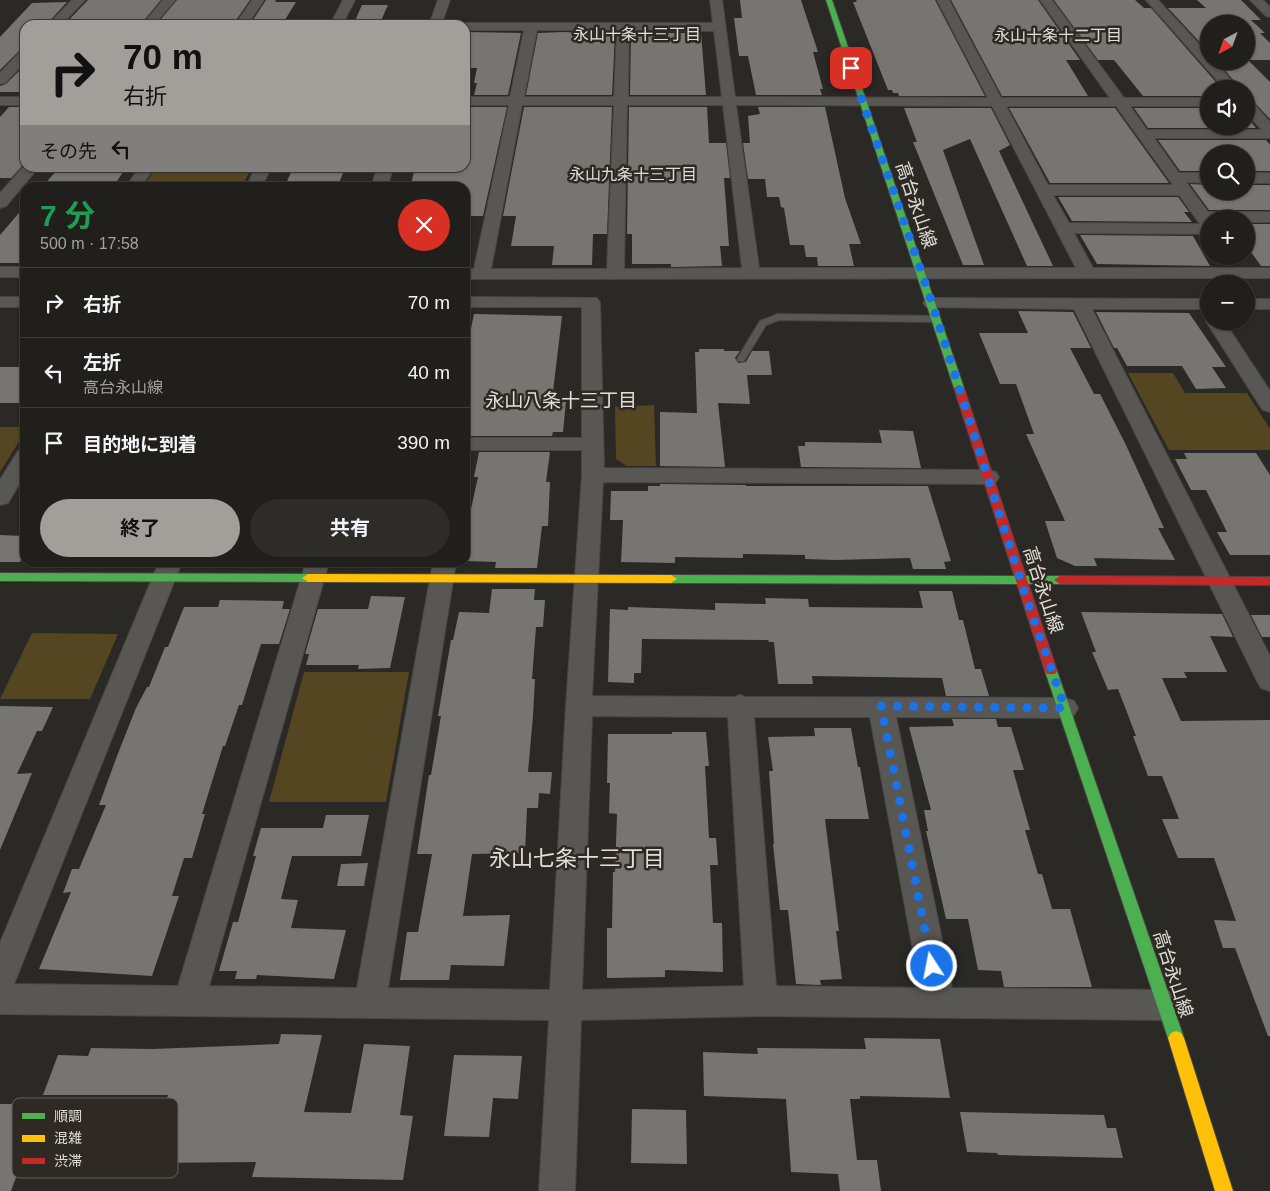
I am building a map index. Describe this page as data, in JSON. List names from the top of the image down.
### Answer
{
  "streets": {
    "street": ["高台永山線"]
  },
  "districts": [
    "永山十条十三丁目",
    "永山十条十二丁目",
    "永山九条十三丁目",
    "永山八条十三丁目",
    "永山七条十三丁目"
  ],
  "legend": ["順調", "混雑", "渋滞"],
  "north": "bottom left",
  "page": {
    "map_buttons": ["+", "−"],
    "turn": ["70 m", "右折"],
    "then": "その先",
    "heading": ["7 分", "500 m · 17:58"],
    "list": [
      {
        "name": "右折",
        "value": "70 m"
      },
      {
        "name": "左折",
        "note": "高台永山線",
        "value": "40 m"
      },
      {
        "name": "目的地に到着",
        "value": "390 m"
      }
    ],
    "buttons": ["終了", "共有"]
  }
}
